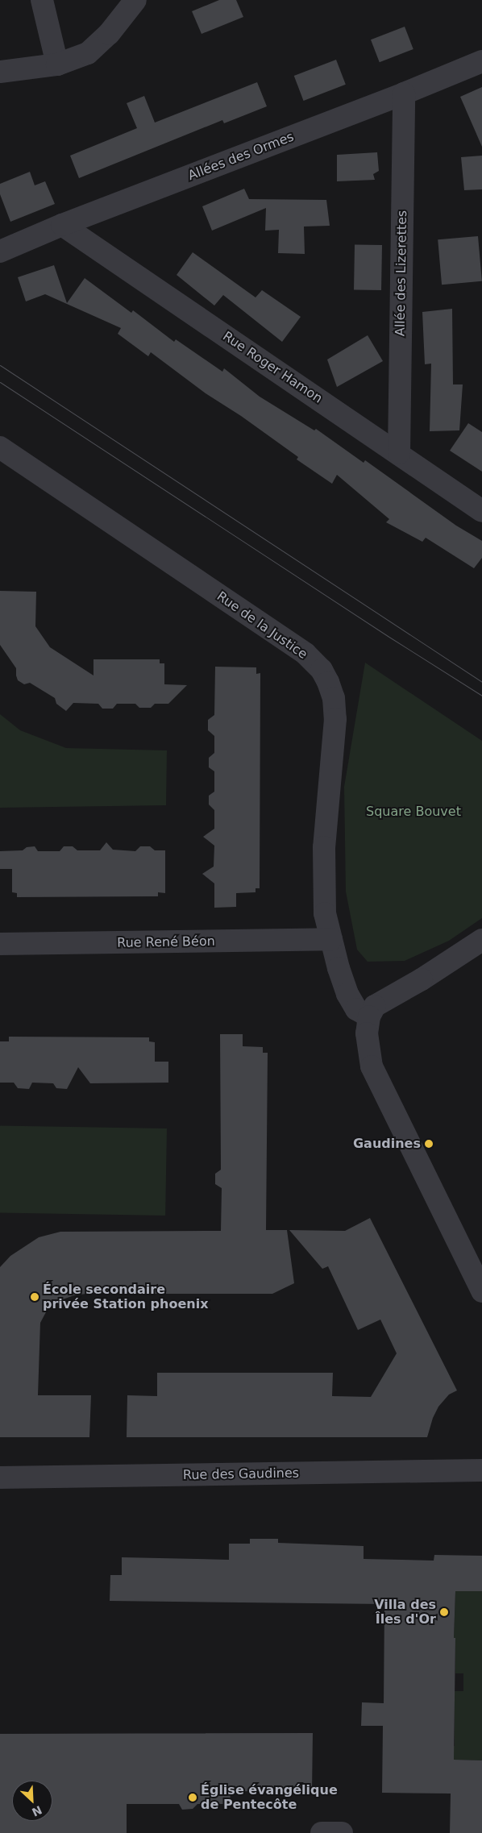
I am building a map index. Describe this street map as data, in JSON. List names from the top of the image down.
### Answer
{
  "streets": {
    "street": [
      "Allées des Ormes",
      "Allée des Lizerettes",
      "Rue Roger Hamon",
      "Rue de la Justice",
      "Rue René Béon",
      "Rue des Gaudines"
    ]
  },
  "crossings": [
    ["Allées des Ormes", "Allée des Lizerettes"],
    ["Allées des Ormes", "Rue Roger Hamon"],
    ["Allée des Lizerettes", "Rue Roger Hamon"],
    ["Rue de la Justice", "Rue René Béon"]
  ],
  "parks": ["Square Bouvet"],
  "places": [
    "Gaudines",
    "École secondaire privée Station phoenix",
    "Villa des Îles d'Or",
    "Église évangélique de Pentecôte"
  ],
  "north": "bottom right"
}
